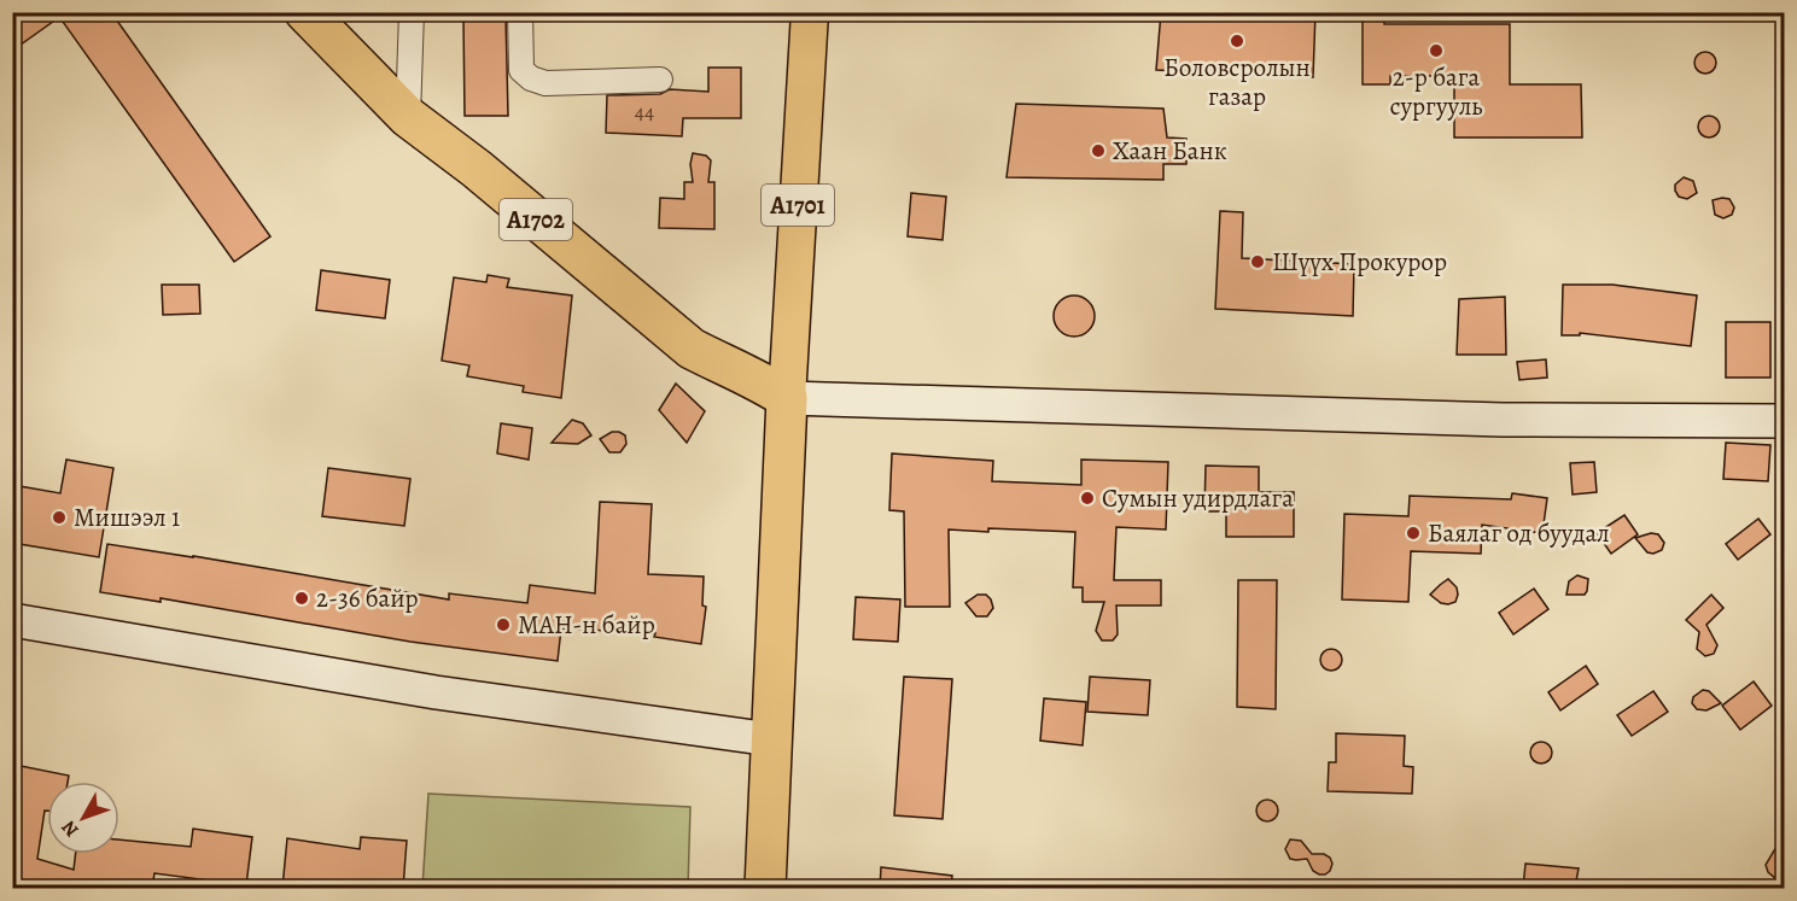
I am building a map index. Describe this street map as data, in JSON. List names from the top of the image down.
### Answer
{
  "streets": {
    "highway": ["A1702"],
    "main road": ["A1701"]
  },
  "crossings": [
    ["A1701", "A1702"]
  ],
  "places": [
    "Боловсролын газар",
    "2-р бага сургууль",
    "Хаан Банк",
    "Шүүх Прокурор",
    "Сумын удирдлага",
    "Мишээл 1",
    "Баялаг од буудал",
    "2-36 байр",
    "МАН-н байр"
  ],
  "house_numbers": ["44"],
  "north": "bottom left"
}
